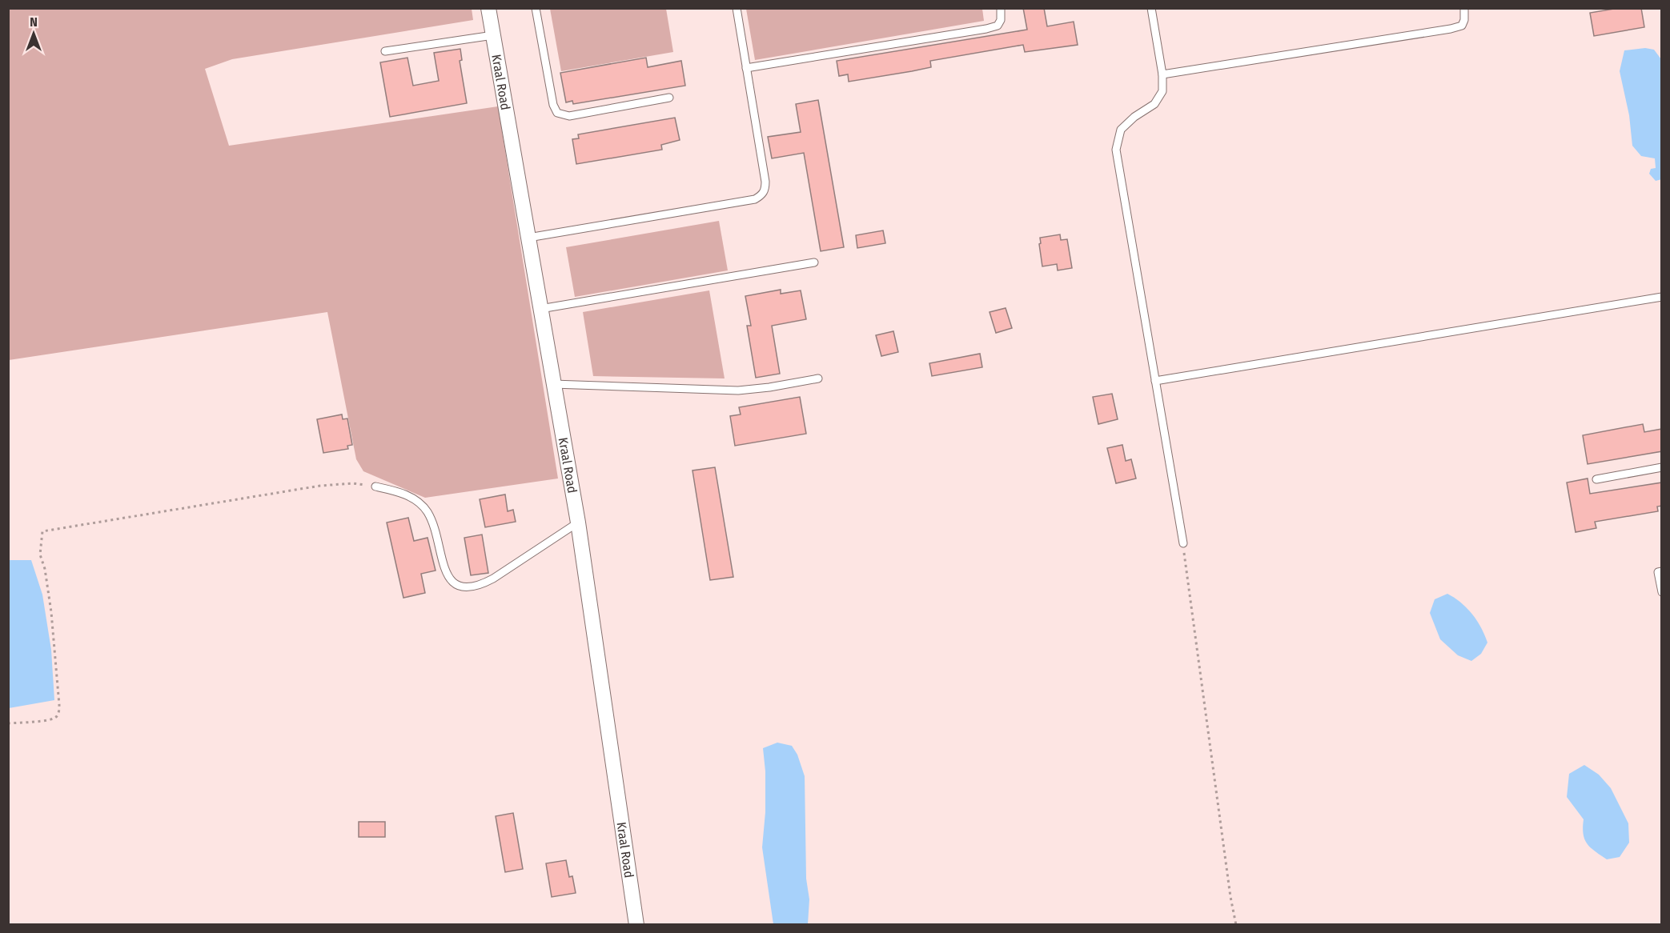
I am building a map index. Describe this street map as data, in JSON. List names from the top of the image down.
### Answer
{
  "streets": {
    "street": ["Kraal Road"]
  },
  "north": "top"
}
